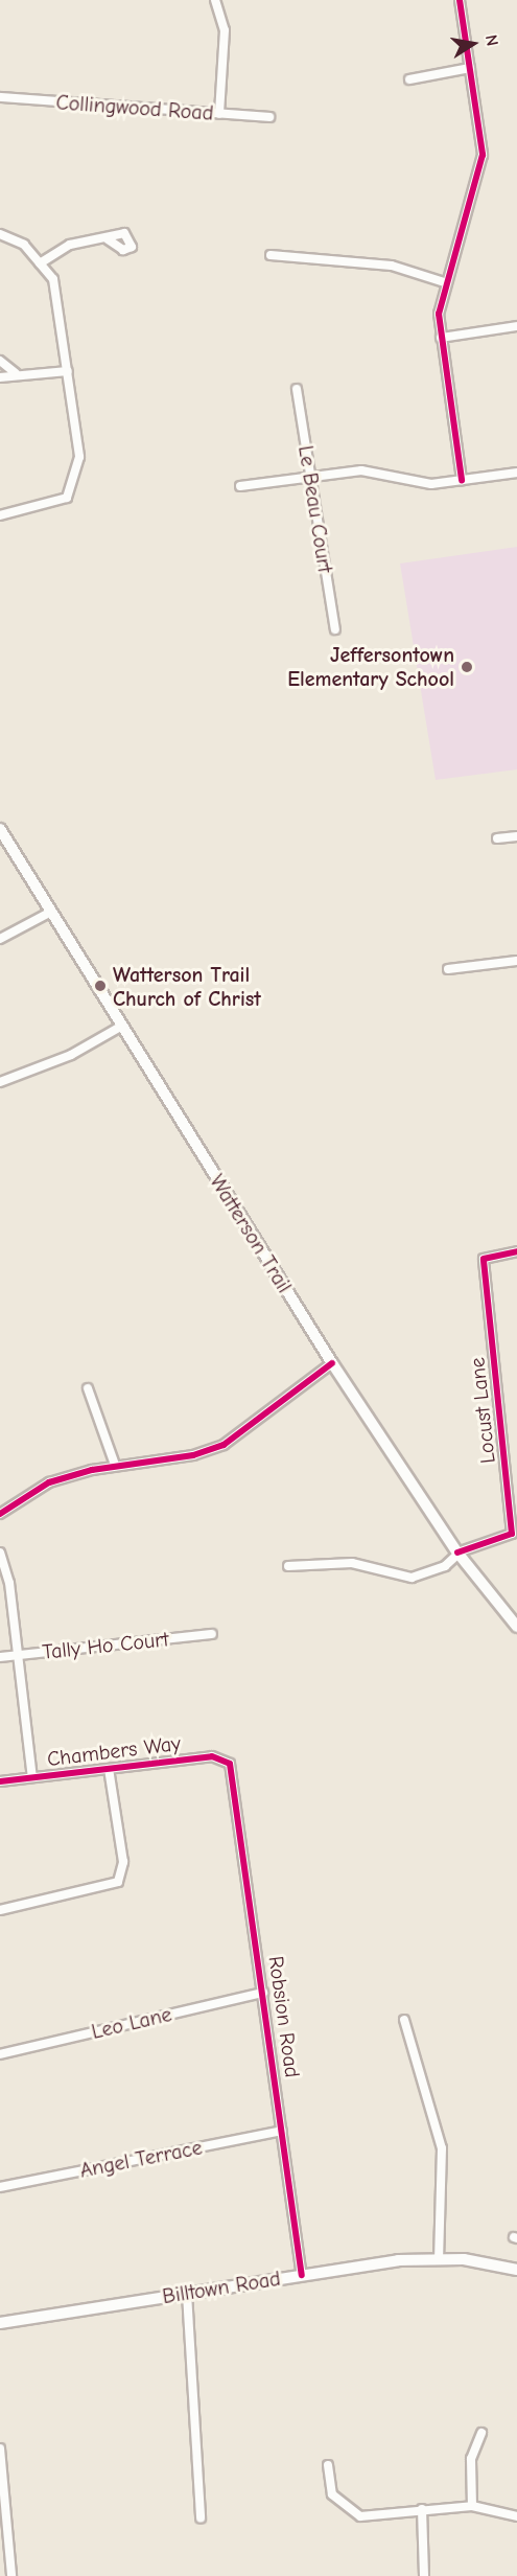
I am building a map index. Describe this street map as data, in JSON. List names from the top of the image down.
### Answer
{
  "streets": {
    "main road": ["Watterson Trail", "Billtown Road"],
    "street": [
      "Collingwood Road",
      "Le Beau Court",
      "Locust Lane",
      "Tally Ho Court",
      "Chambers Way",
      "Robsion Road",
      "Leo Lane",
      "Angel Terrace"
    ]
  },
  "crossings": [
    ["Watterson Trail", "Locust Lane"],
    ["Chambers Way", "Robsion Road"],
    ["Robsion Road", "Leo Lane"],
    ["Robsion Road", "Angel Terrace"],
    ["Robsion Road", "Billtown Road"]
  ],
  "places": ["Jeffersontown Elementary School", "Watterson Trail Church of Christ"],
  "north": "right"
}
